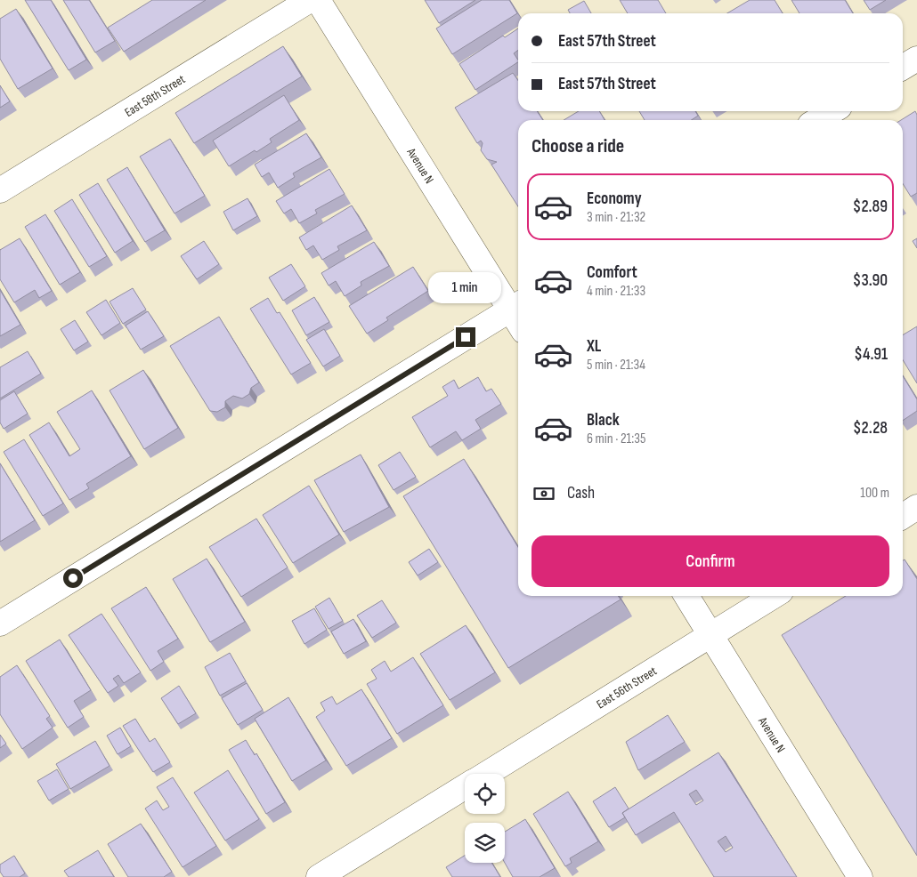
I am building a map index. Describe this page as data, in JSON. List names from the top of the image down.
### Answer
{
  "streets": {
    "street": ["East 58th Street", "Avenue N", "East 56th Street"]
  },
  "crossings": [
    ["Avenue N", "East 56th Street"]
  ],
  "page": {
    "banner": ["East 57th Street", "East 57th Street"],
    "heading": "Choose a ride",
    "list": [
      {
        "name": "Economy",
        "note": "3 min · 21:32",
        "value": "$2.89"
      },
      {
        "name": "Comfort",
        "note": "4 min · 21:33",
        "value": "$3.90"
      },
      {
        "name": "XL",
        "note": "5 min · 21:34",
        "value": "$4.91"
      },
      {
        "name": "Black",
        "note": "6 min · 21:35",
        "value": "$2.28"
      }
    ],
    "bubble": "1 min",
    "pay": ["Cash", "100 m"],
    "buttons": "Confirm"
  }
}
